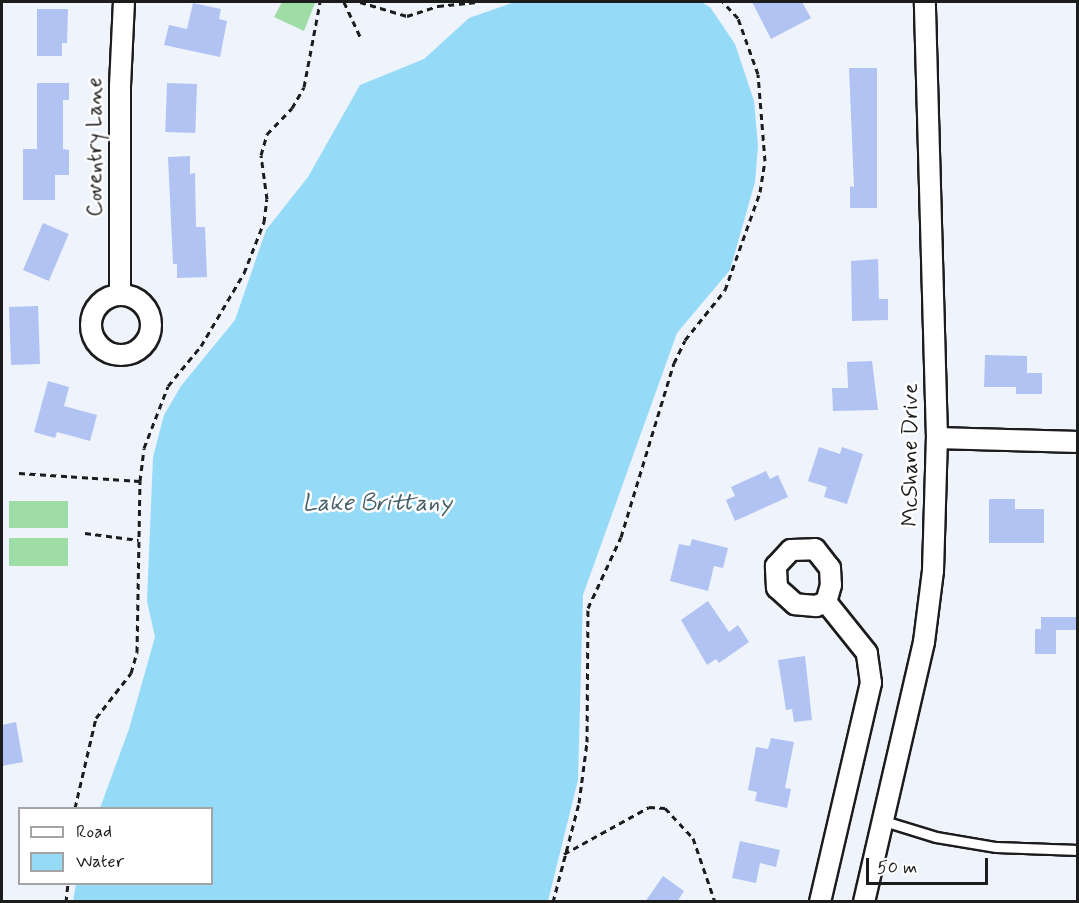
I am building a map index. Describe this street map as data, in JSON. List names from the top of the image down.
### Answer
{
  "streets": {
    "street": ["Coventry Lane", "McShane Drive"]
  },
  "water": ["Lake Brittany"],
  "legend": ["Road", "Water"],
  "scale_bar": "50 m"
}
